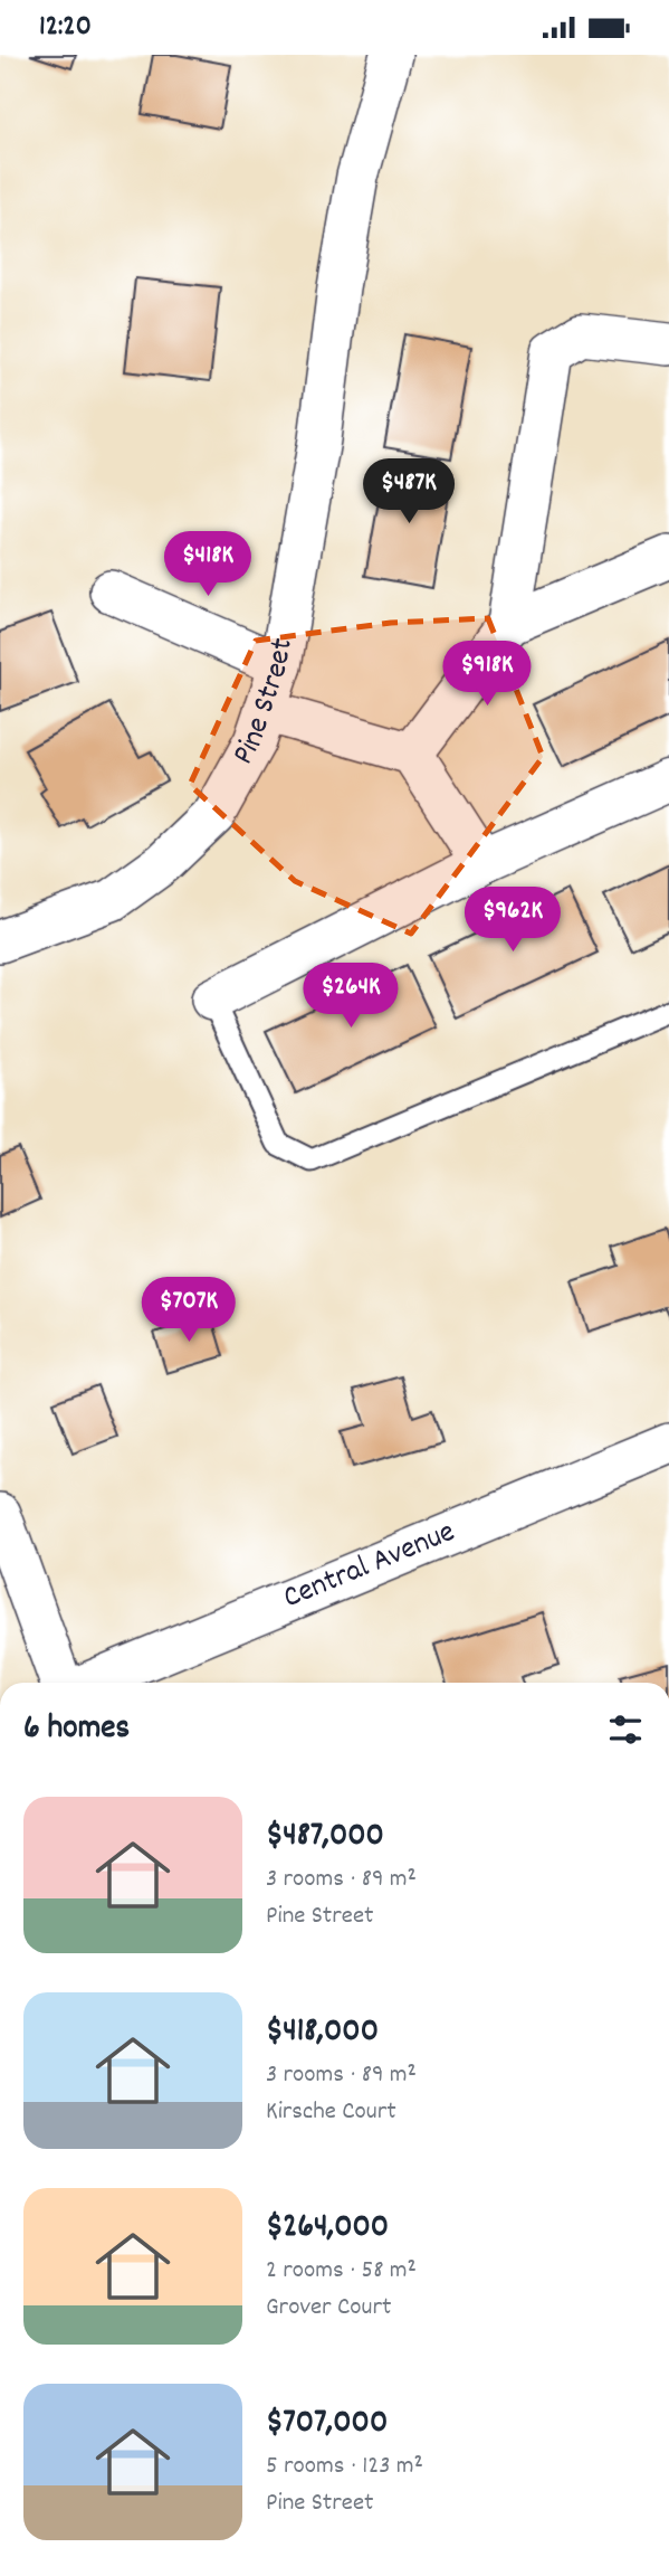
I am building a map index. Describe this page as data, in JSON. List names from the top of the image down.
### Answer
{
  "streets": {
    "street": ["Pine Street", "Central Avenue"]
  },
  "page": {
    "status": "12:20",
    "price": [
      "$487K",
      "$418K",
      "$918K",
      "$962K",
      "$264K",
      "$707K"
    ],
    "heading": "6 homes",
    "list": [
      {
        "name": "$487,000",
        "note": "3 rooms · 89 m² · Pine Street"
      },
      {
        "name": "$418,000",
        "note": "3 rooms · 89 m² · Kirsche Court"
      },
      {
        "name": "$264,000",
        "note": "2 rooms · 58 m² · Grover Court"
      },
      {
        "name": "$707,000",
        "note": "5 rooms · 123 m² · Pine Street"
      }
    ]
  }
}
